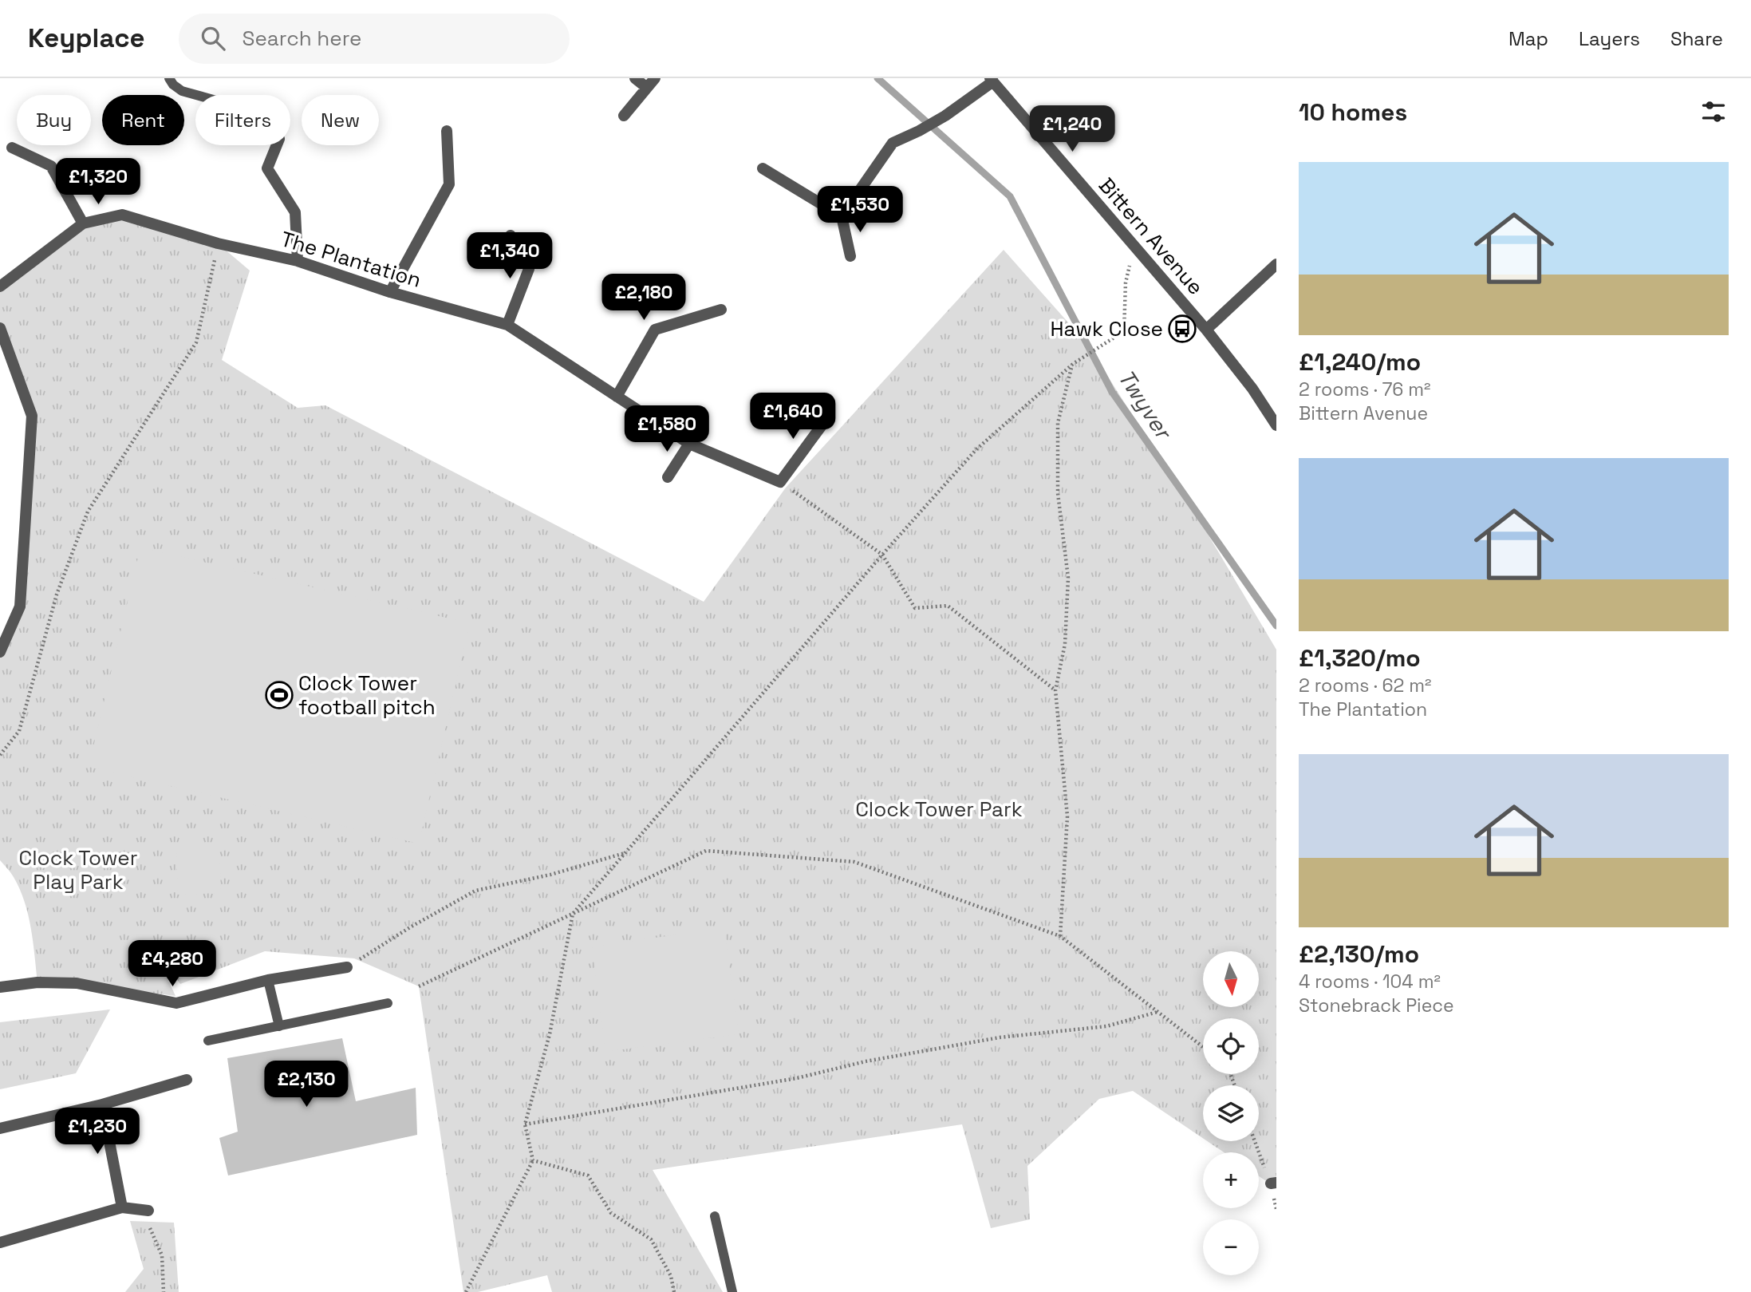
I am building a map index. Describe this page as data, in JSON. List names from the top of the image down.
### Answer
{
  "streets": {
    "street": ["Bittern Avenue", "The Plantation"]
  },
  "water": ["Twyver"],
  "parks": ["Clock Tower Park", "Clock Tower Play Park"],
  "places": {
    "bus stop": ["Hawk Close"],
    "sports": ["Clock Tower football pitch"]
  },
  "north": "bottom",
  "page": {
    "header": "Keyplace",
    "search": "Search here",
    "nav": ["Map", "Layers", "Share"],
    "heading": "10 homes",
    "chip": [
      "Buy",
      "Rent",
      "Filters",
      "New"
    ],
    "price": [
      "£1,240",
      "£1,320",
      "£1,530",
      "£1,340",
      "£2,180",
      "£1,640",
      "£1,580",
      "£4,280",
      "£2,130",
      "£1,230"
    ],
    "list": [
      {
        "name": "£1,240/mo",
        "note": "2 rooms · 76 m² · Bittern Avenue"
      },
      {
        "name": "£1,320/mo",
        "note": "2 rooms · 62 m² · The Plantation"
      },
      {
        "name": "£2,130/mo",
        "note": "4 rooms · 104 m² · Stonebrack Piece"
      }
    ],
    "map_buttons": ["+", "−"]
  }
}
